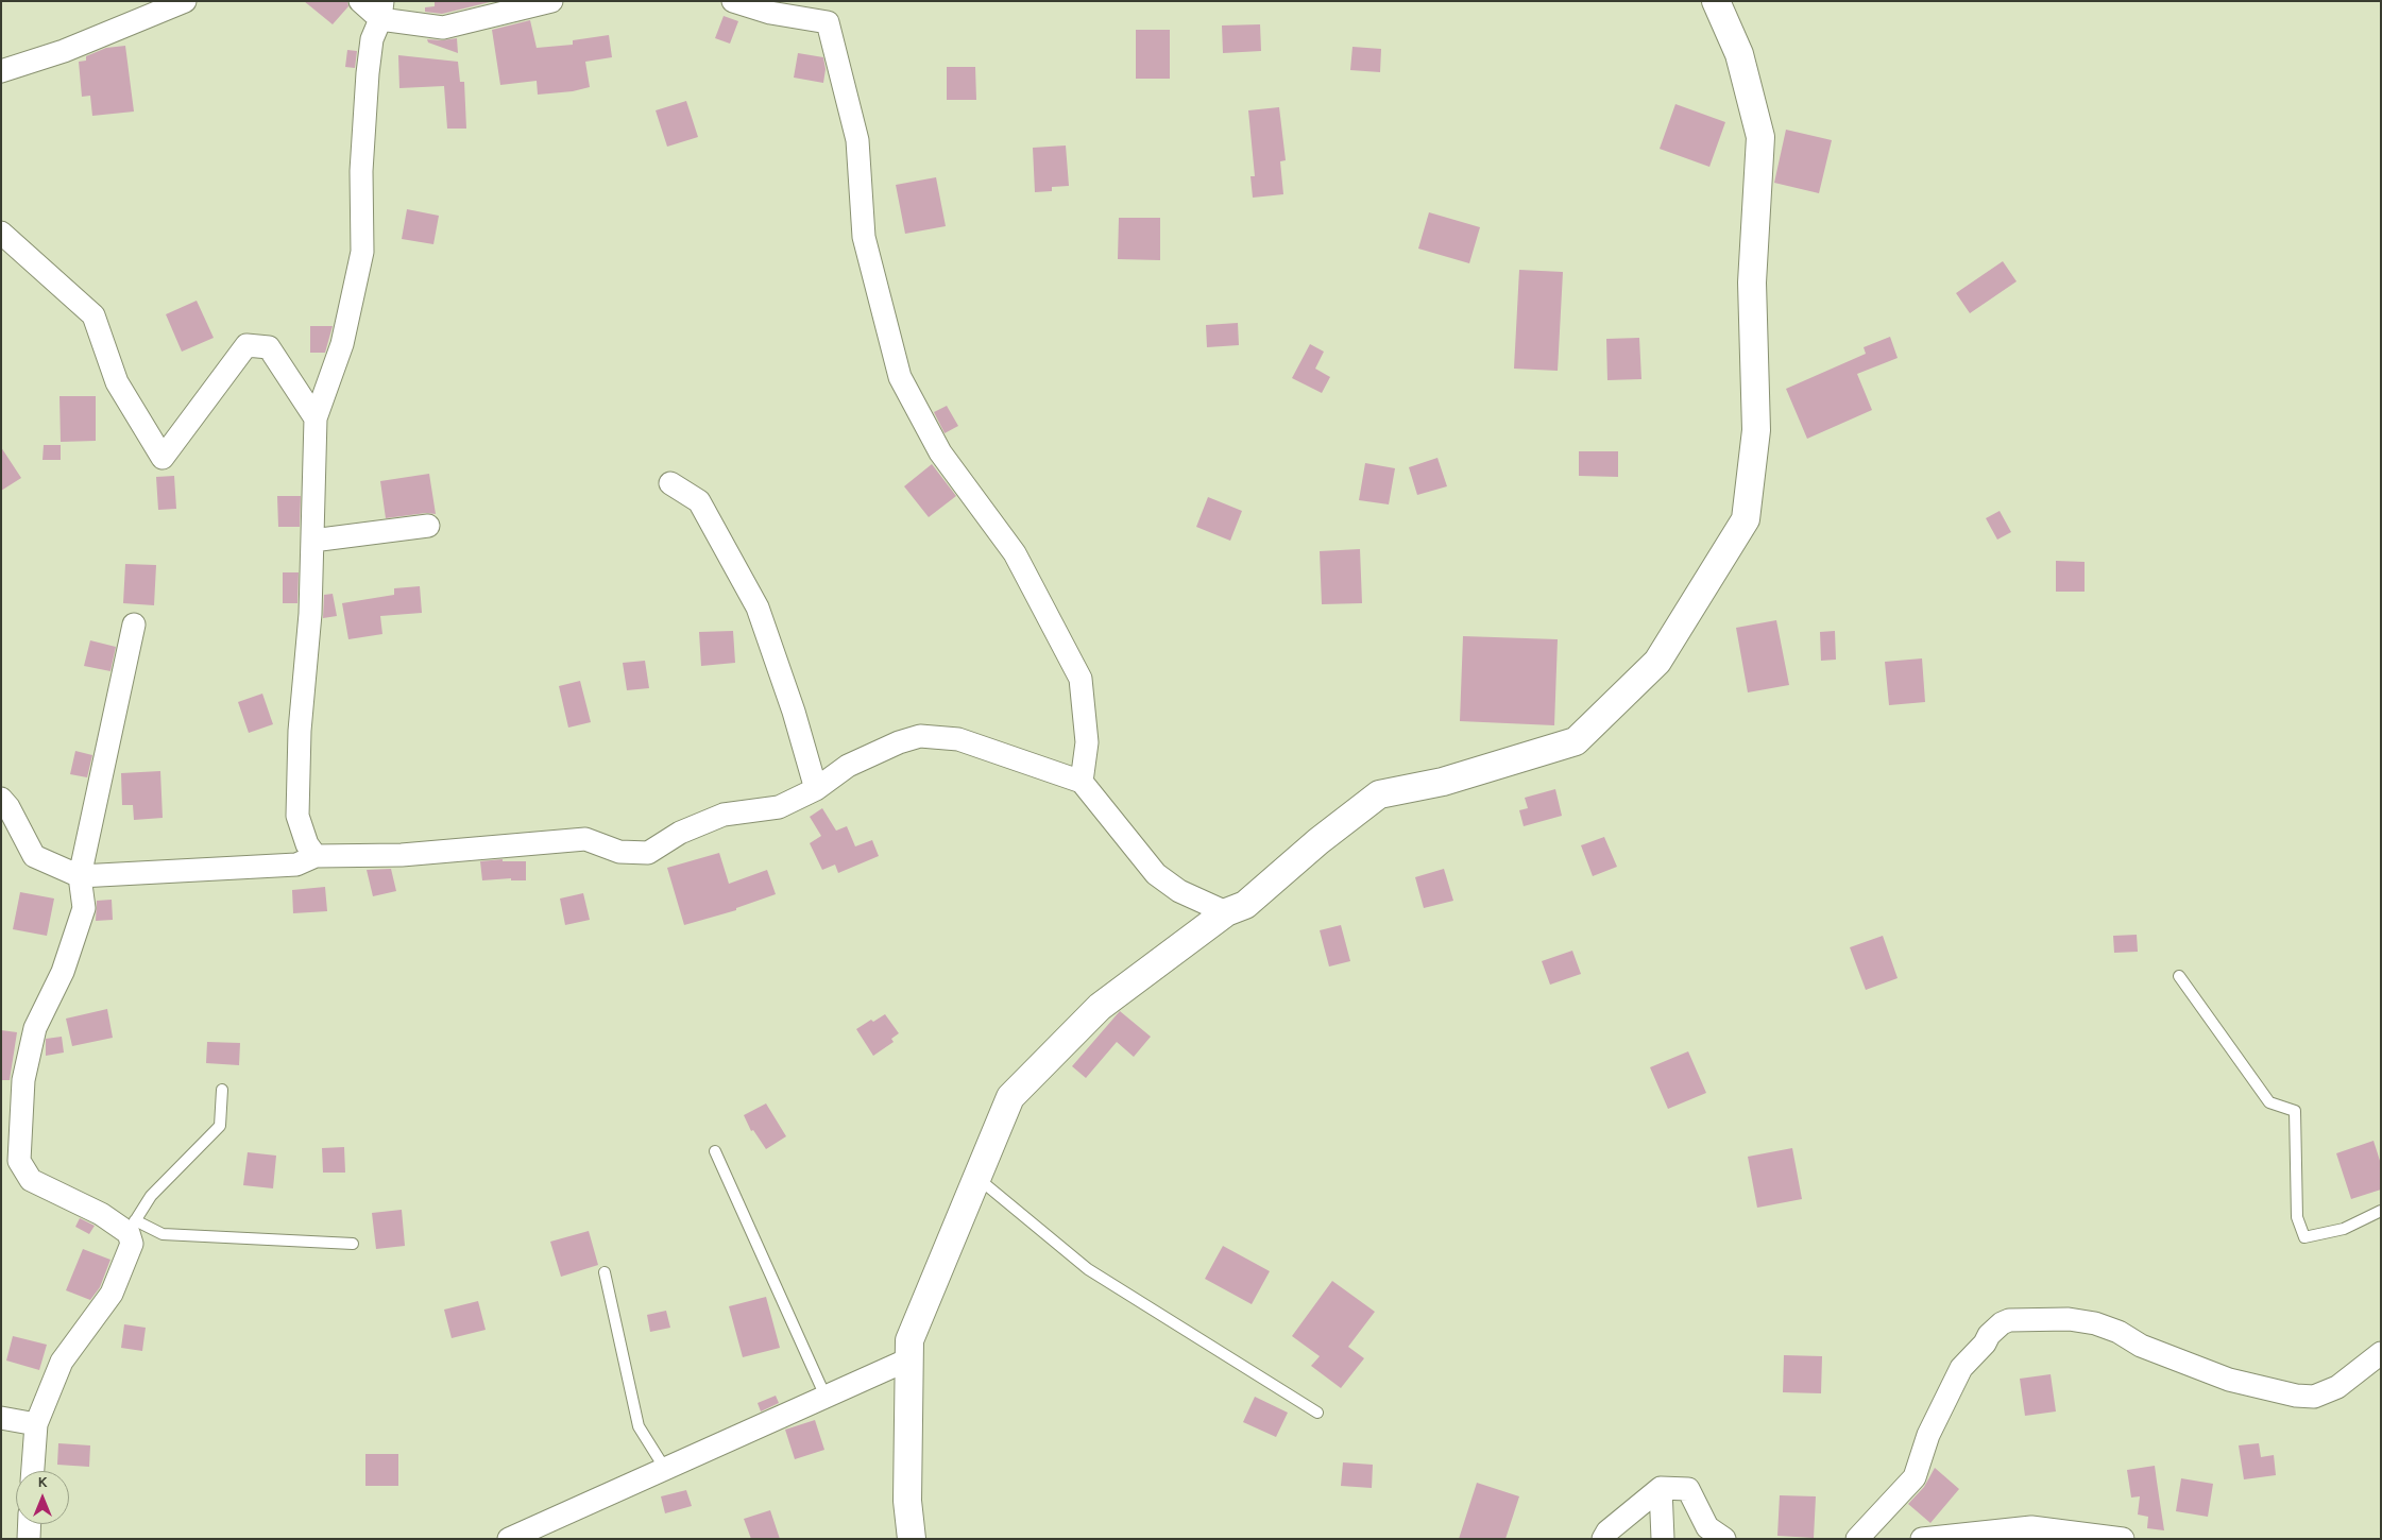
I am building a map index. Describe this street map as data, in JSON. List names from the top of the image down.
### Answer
{
  "north": "top"
}
